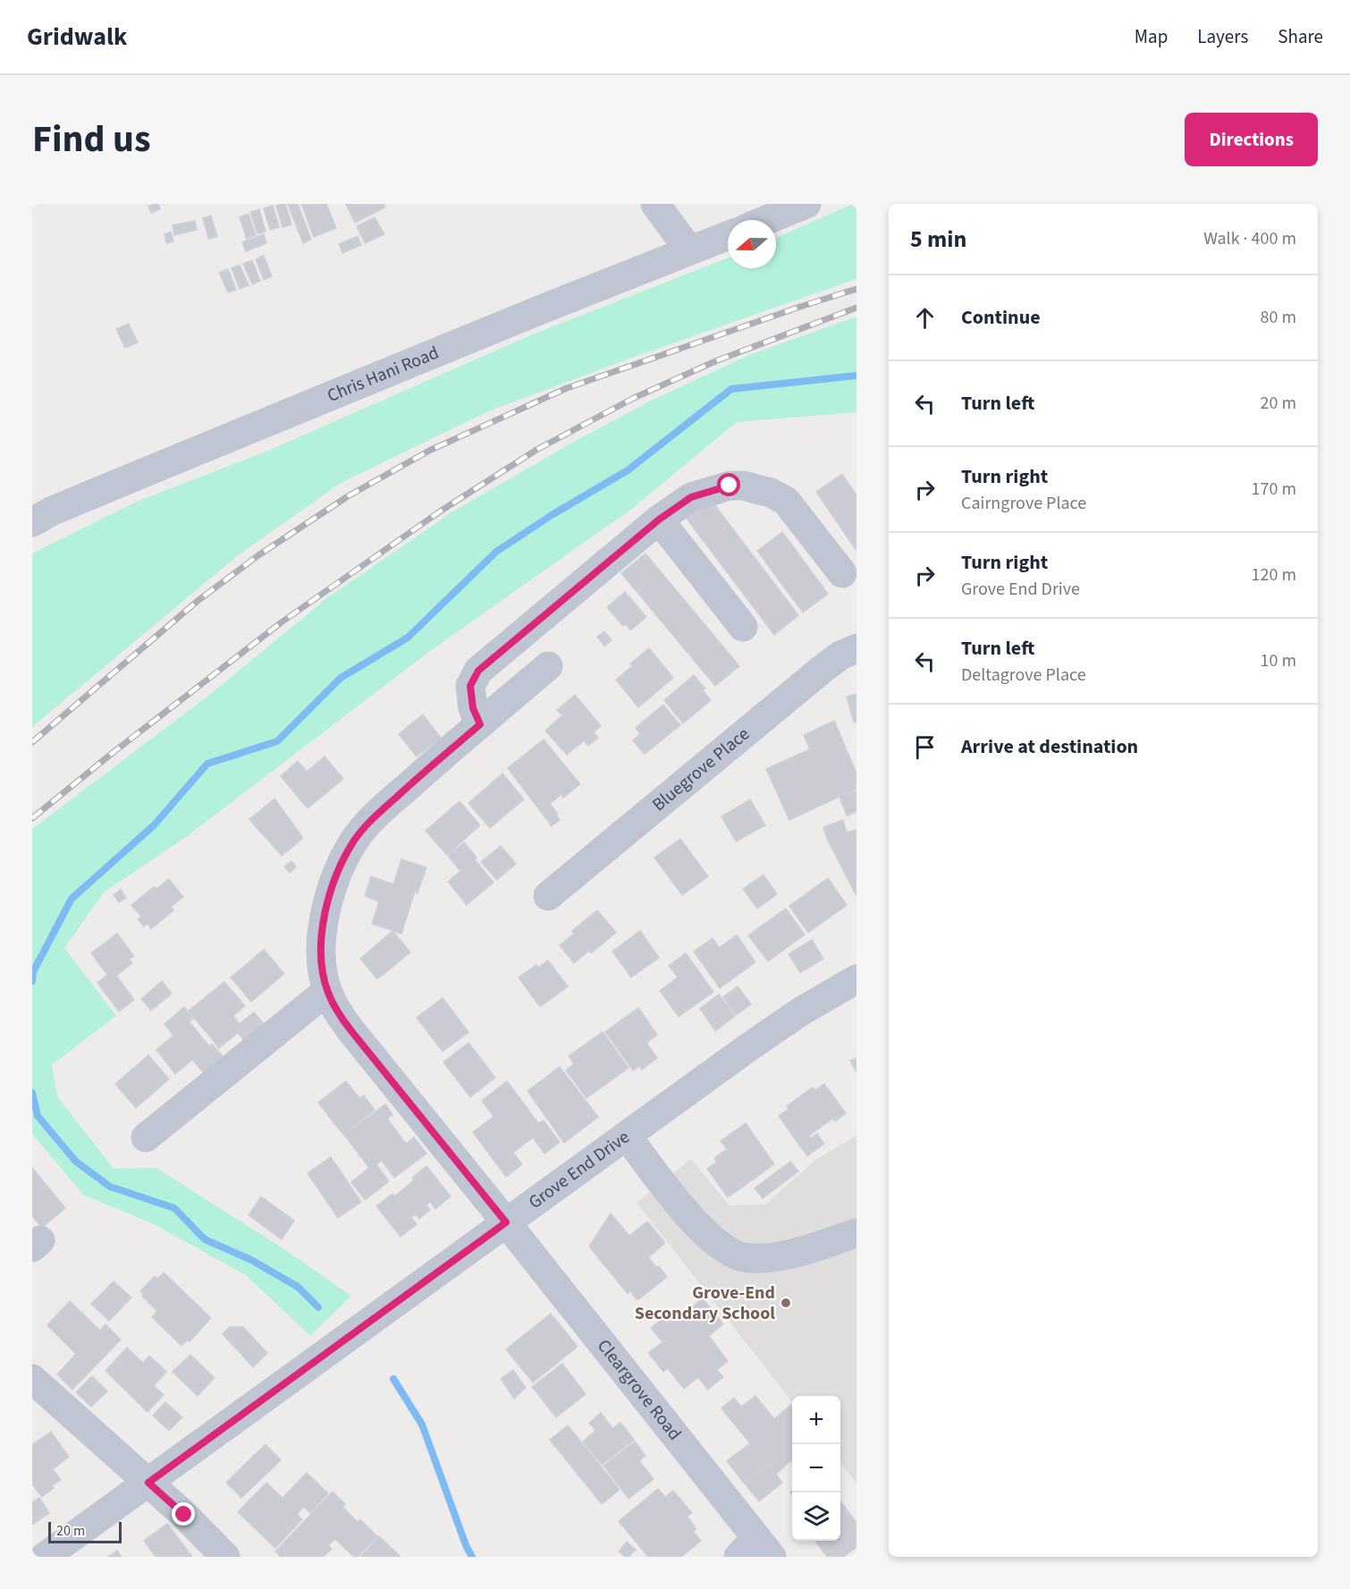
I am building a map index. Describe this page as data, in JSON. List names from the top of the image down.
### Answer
{
  "streets": {
    "street": [
      "Chris Hani Road",
      "Bluegrove Place",
      "Grove End Drive",
      "Cleargrove Road"
    ]
  },
  "crossings": [
    ["Grove End Drive", "Cleargrove Road"]
  ],
  "places": ["Grove-End Secondary School"],
  "scale_bar": "20 m",
  "north": "left",
  "page": {
    "header": "Gridwalk",
    "nav": ["Map", "Layers", "Share"],
    "title": "Find us",
    "buttons": "Directions",
    "heading": ["5 min", "Walk · 400 m"],
    "list": [
      ["Continue", "80 m"],
      ["Turn left", "20 m"],
      ["Turn right", "Cairngrove Place", "170 m"],
      ["Turn right", "Grove End Drive", "120 m"],
      ["Turn left", "Deltagrove Place", "10 m"],
      "Arrive at destination"
    ],
    "map_buttons": ["+", "−"],
    "scale": "20 m"
  }
}
